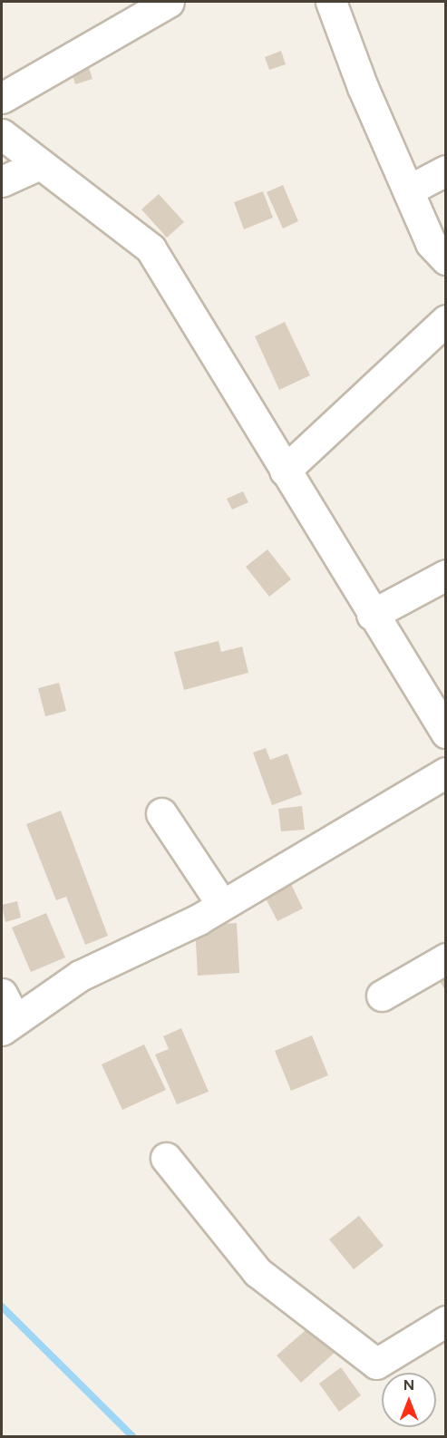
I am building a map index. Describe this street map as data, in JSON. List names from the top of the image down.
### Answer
{
  "north": "top"
}
